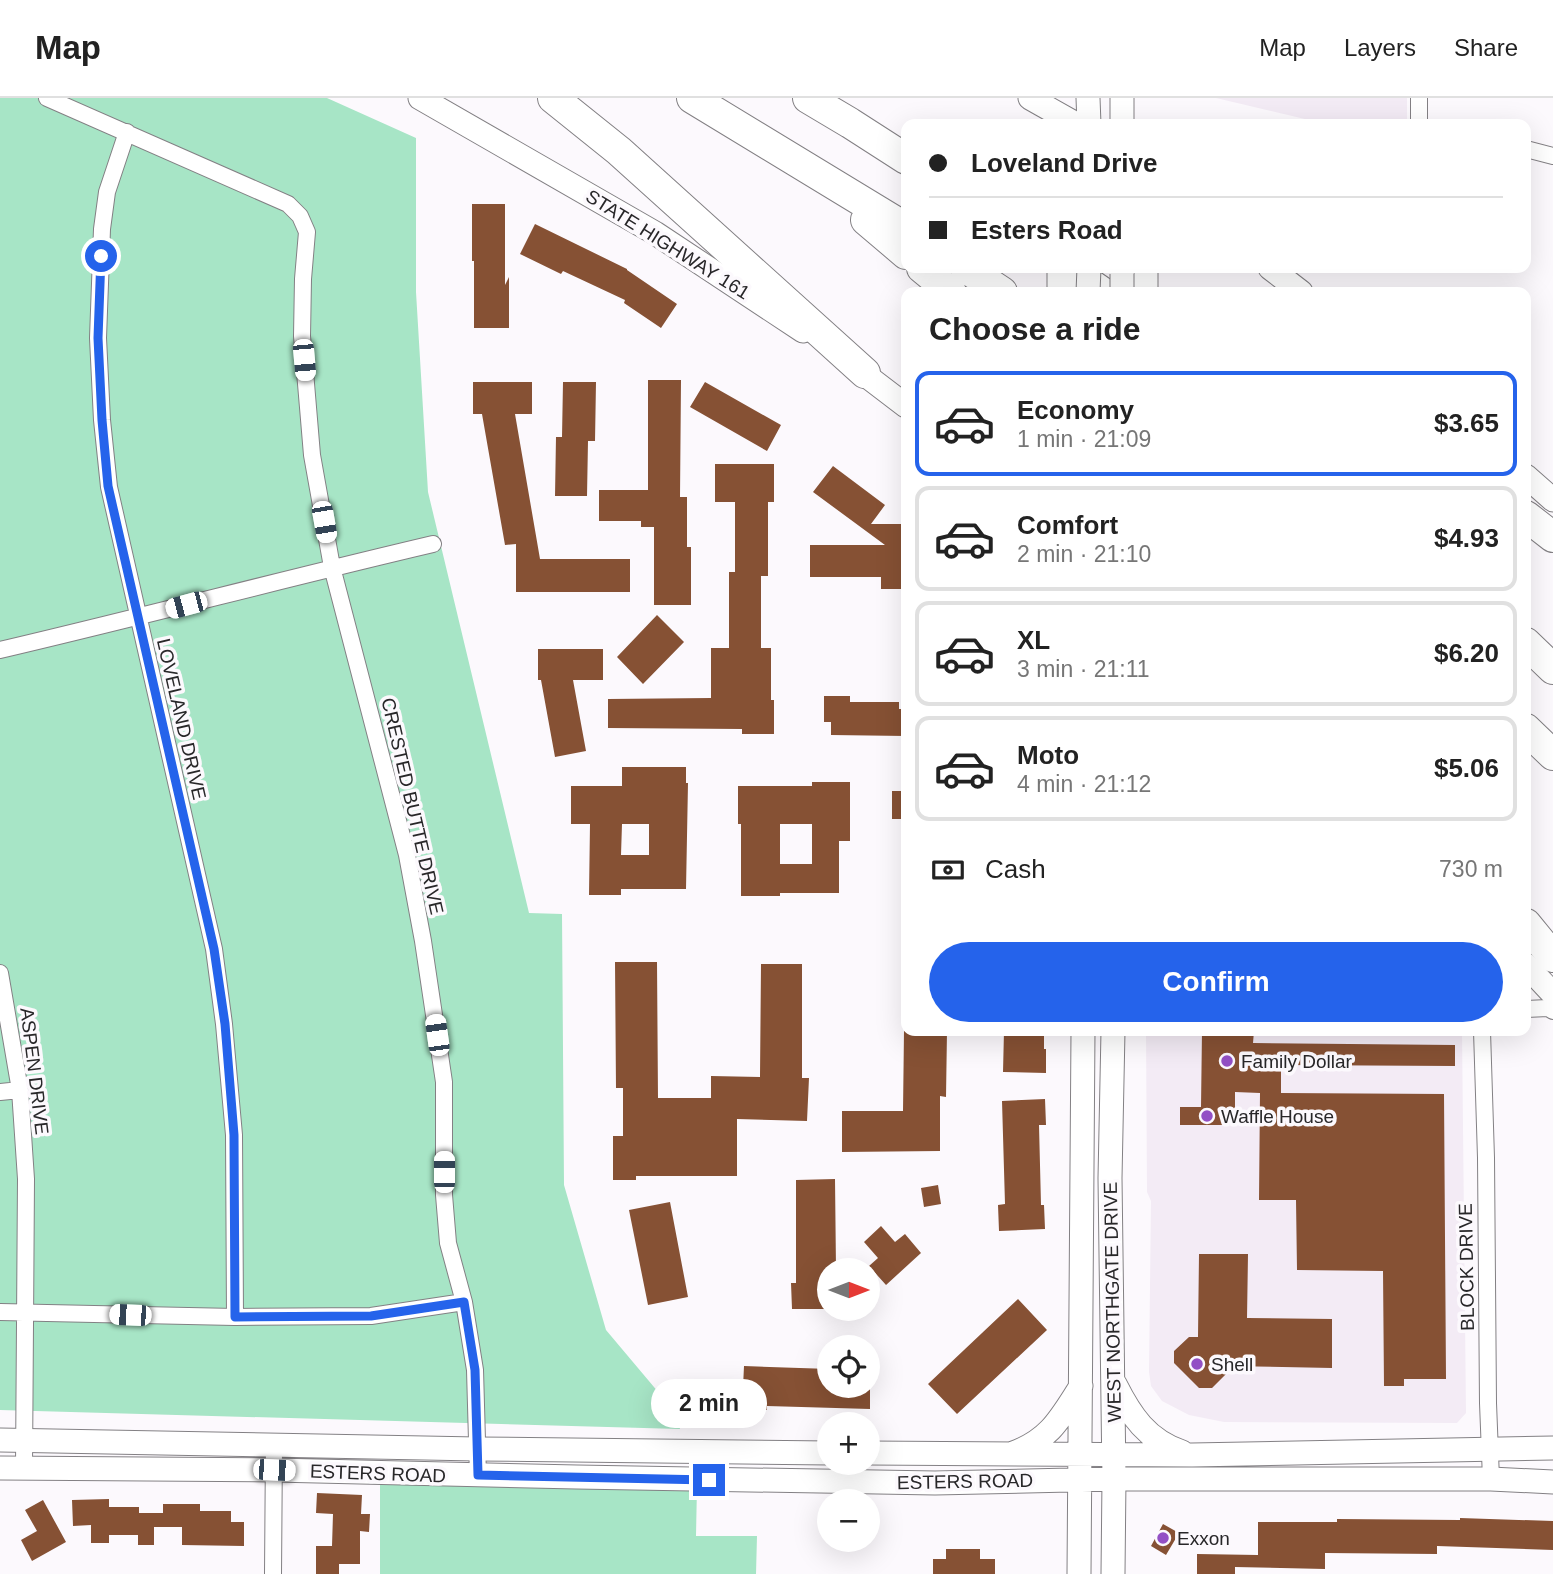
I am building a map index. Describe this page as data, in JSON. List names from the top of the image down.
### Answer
{
  "streets": {
    "main road": ["STATE HIGHWAY 161", "WEST NORTHGATE DRIVE", "ESTERS ROAD"],
    "street": [
      "LOVELAND DRIVE",
      "CRESTED BUTTE DRIVE",
      "ASPEN DRIVE",
      "BLOCK DRIVE"
    ]
  },
  "crossings": [
    ["LOVELAND DRIVE", "CRESTED BUTTE DRIVE"],
    ["CRESTED BUTTE DRIVE", "ESTERS ROAD"],
    ["ASPEN DRIVE", "ESTERS ROAD"],
    ["BLOCK DRIVE", "ESTERS ROAD"],
    ["WEST NORTHGATE DRIVE", "ESTERS ROAD"]
  ],
  "places": [
    "Family Dollar",
    "Waffle House",
    "Shell",
    "Exxon"
  ],
  "north": "right",
  "page": {
    "header": "Map",
    "nav": ["Map", "Layers", "Share"],
    "banner": ["Loveland Drive", "Esters Road"],
    "heading": "Choose a ride",
    "list": [
      {
        "name": "Economy",
        "note": "1 min · 21:09",
        "value": "$3.65"
      },
      {
        "name": "Comfort",
        "note": "2 min · 21:10",
        "value": "$4.93"
      },
      {
        "name": "XL",
        "note": "3 min · 21:11",
        "value": "$6.20"
      },
      {
        "name": "Moto",
        "note": "4 min · 21:12",
        "value": "$5.06"
      }
    ],
    "pay": ["Cash", "730 m"],
    "buttons": "Confirm",
    "map_buttons": ["+", "−"],
    "bubble": "2 min"
  }
}
